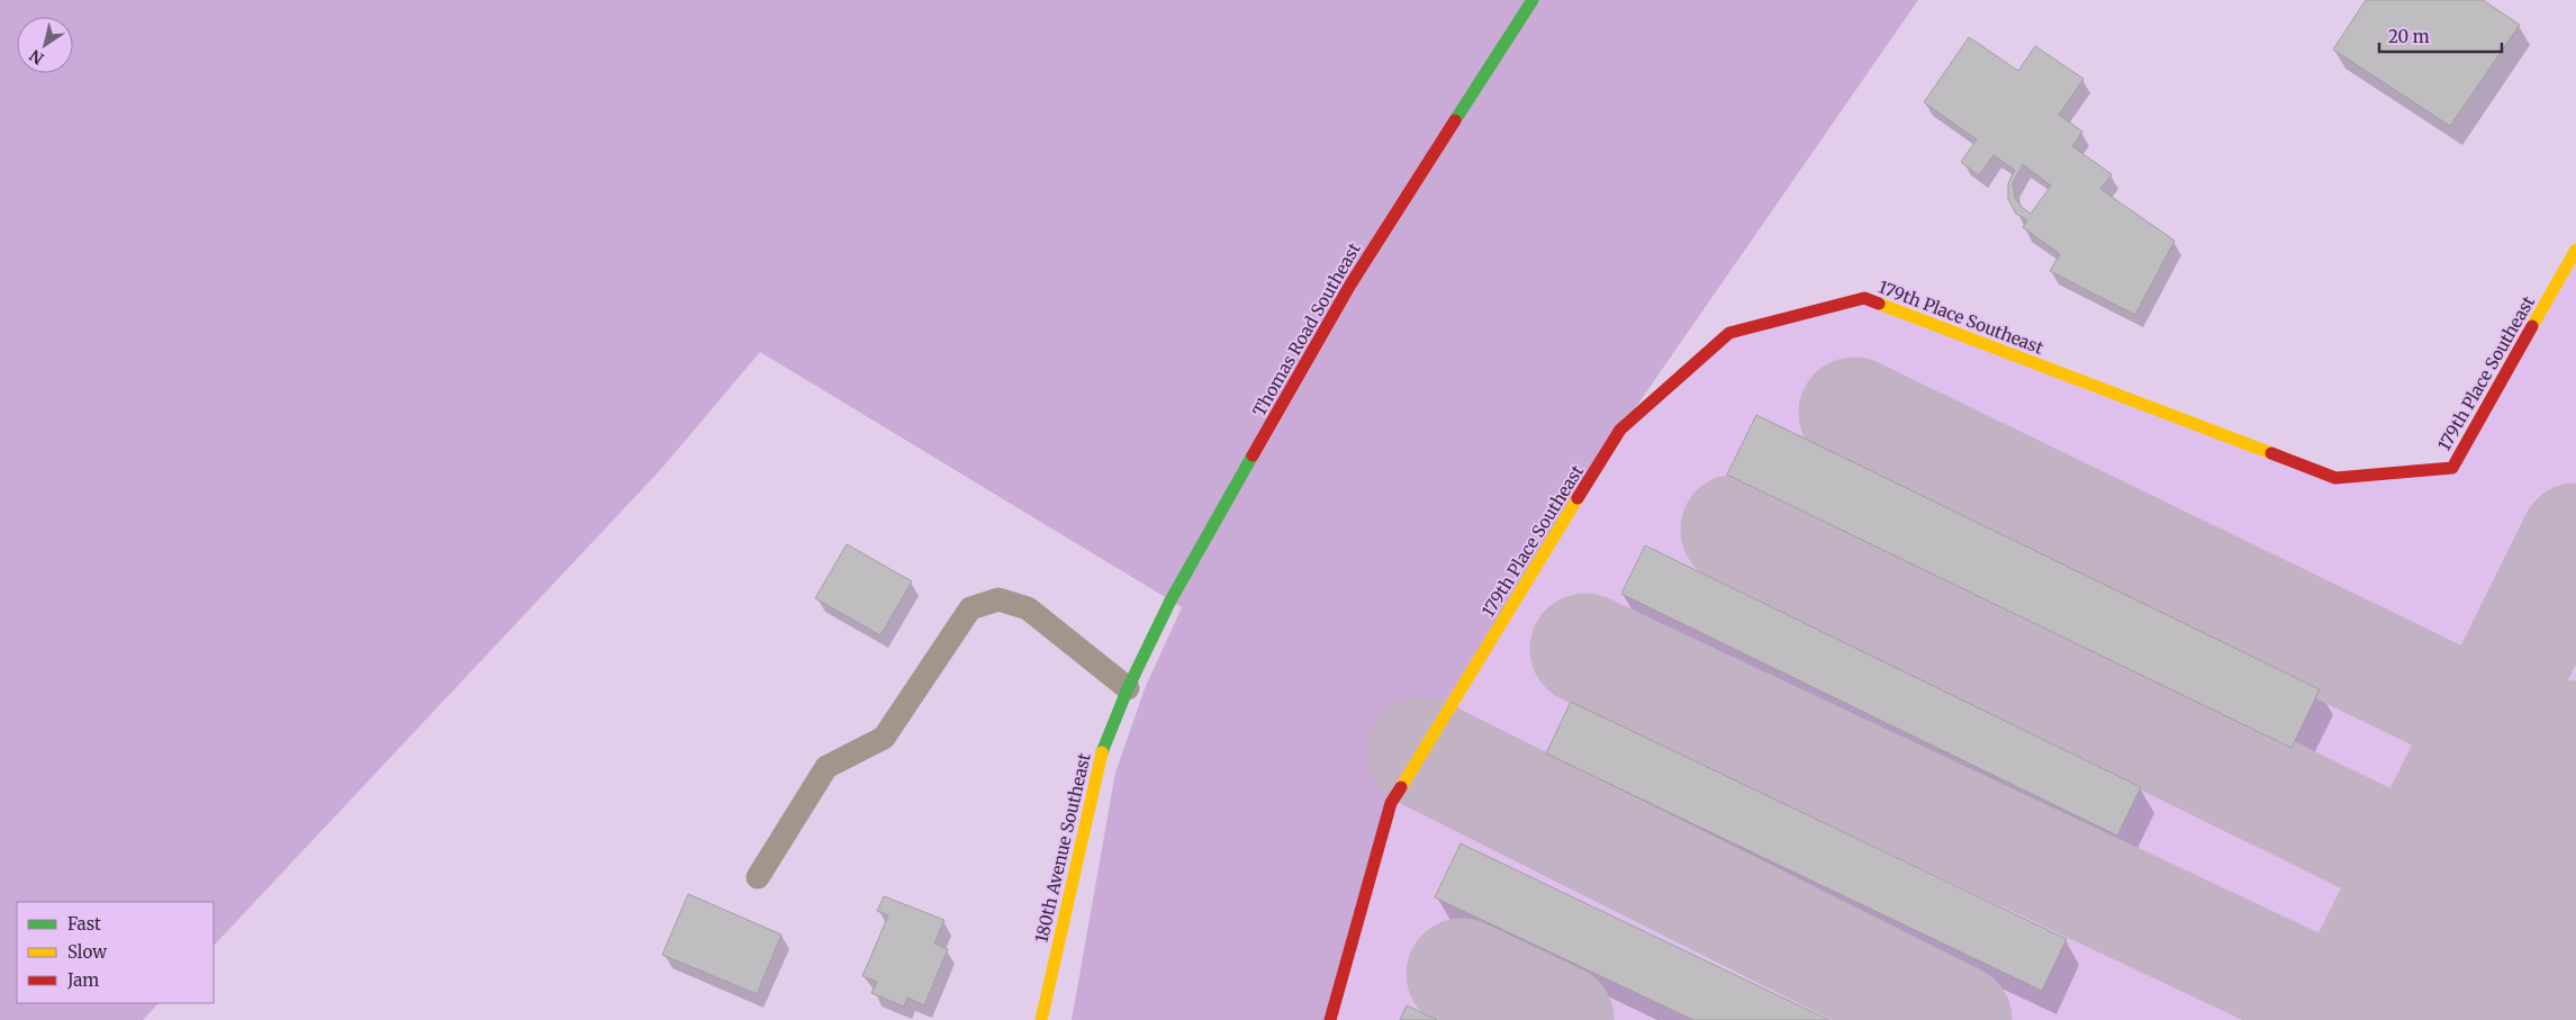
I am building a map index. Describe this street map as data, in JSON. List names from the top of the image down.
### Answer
{
  "streets": {
    "street": ["179th Place Southeast", "Thomas Road Southeast", "180th Avenue Southeast"]
  },
  "crossings": [
    ["Thomas Road Southeast", "180th Avenue Southeast"]
  ],
  "legend": ["Fast", "Slow", "Jam"],
  "scale_bar": "20 m",
  "north": "bottom left"
}
